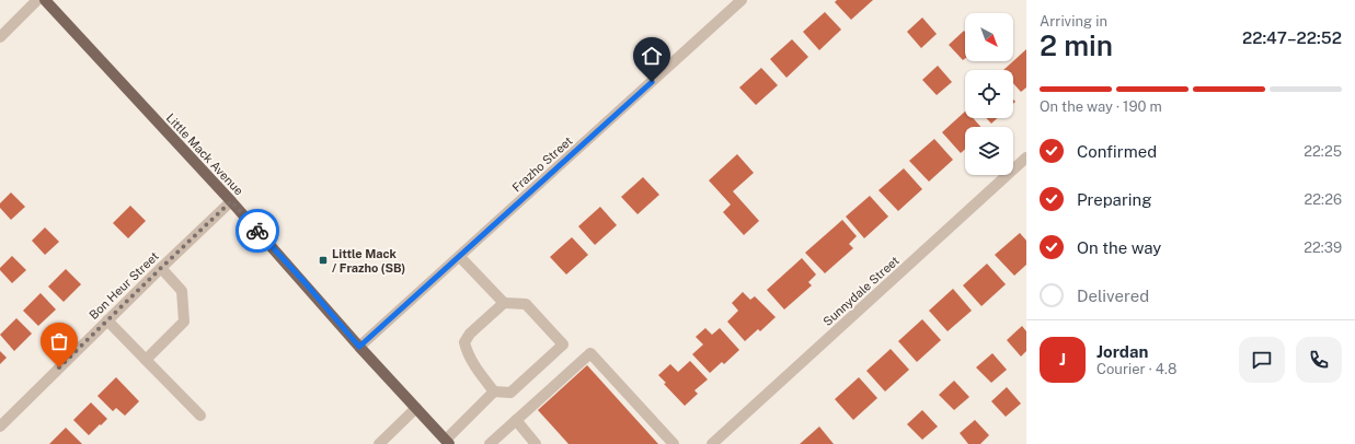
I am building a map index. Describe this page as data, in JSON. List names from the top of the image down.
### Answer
{
  "streets": {
    "main road": ["Little Mack Avenue"],
    "street": ["Frazho Street", "Bon Heur Street", "Sunnydale Street"]
  },
  "crossings": [
    ["Little Mack Avenue", "Frazho Street"],
    ["Little Mack Avenue", "Bon Heur Street"]
  ],
  "places": {
    "transit": ["Little Mack / Frazho (SB)"]
  },
  "north": "bottom right",
  "page": {
    "heading": ["2 min", "Arriving in", "22:47–22:52"],
    "panel": ["Jordan", "Courier · 4.8"],
    "bar": "On the way · 190 m",
    "list": [
      ["Confirmed", "22:25"],
      ["Preparing", "22:26"],
      ["On the way", "22:39"],
      "Delivered"
    ],
    "round": "J"
  }
}
